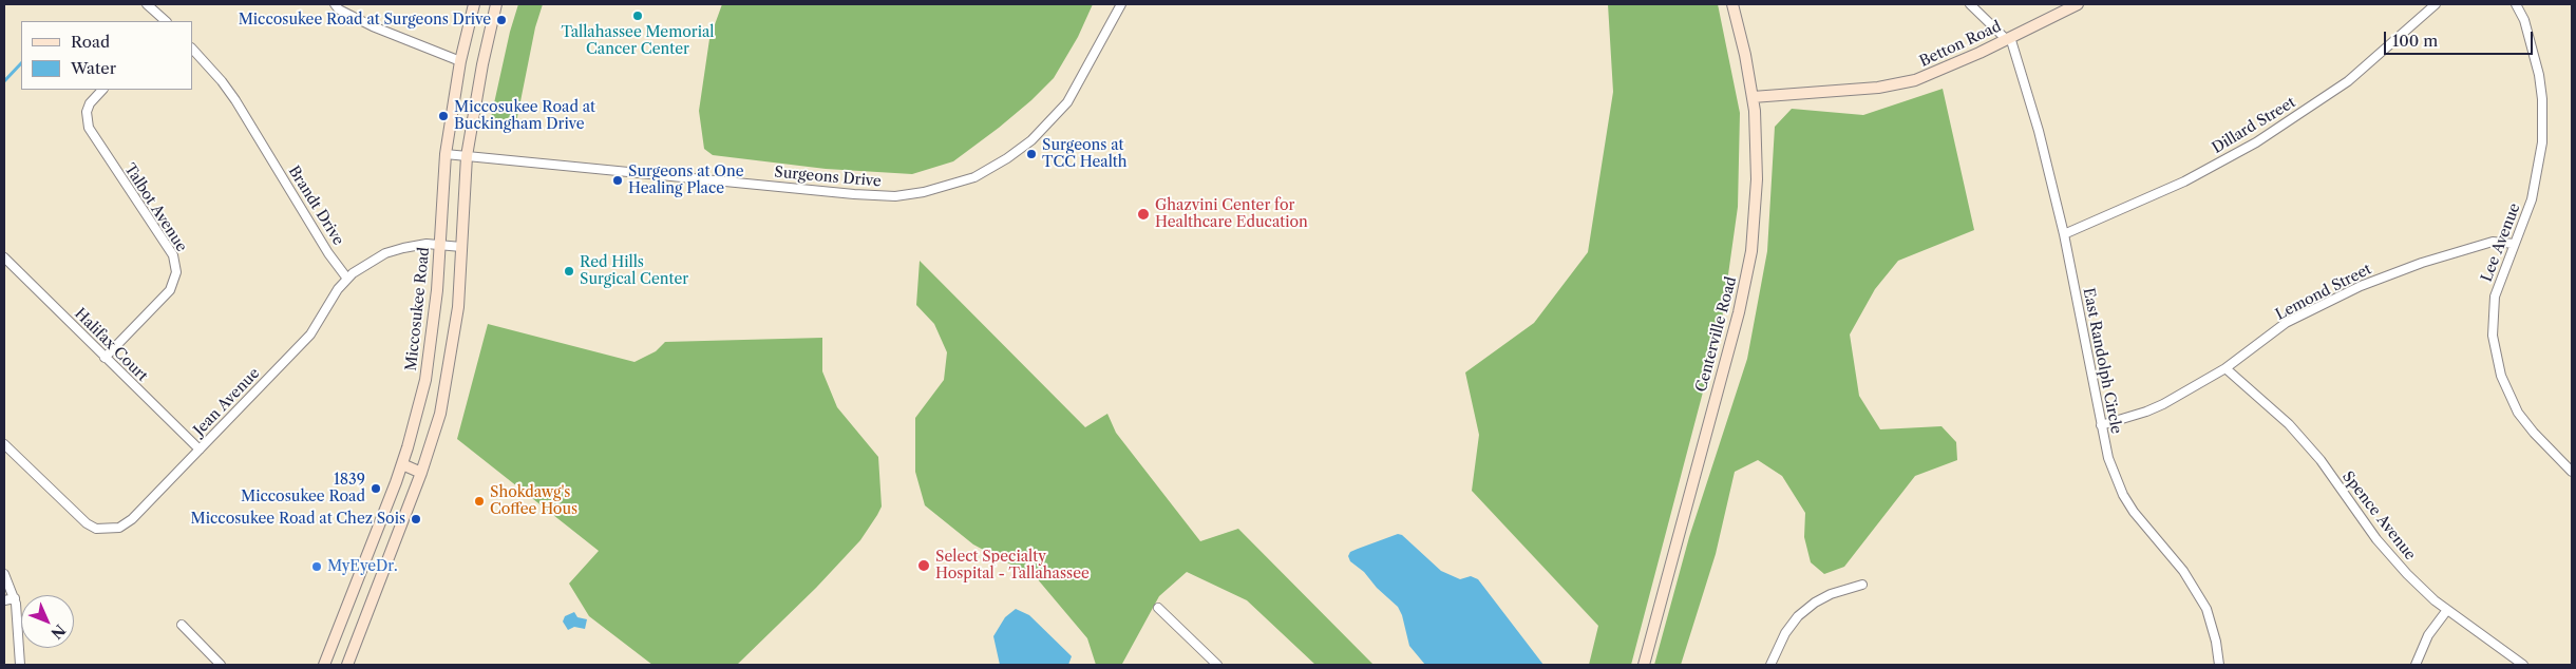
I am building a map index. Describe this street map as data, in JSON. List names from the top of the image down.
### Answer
{
  "streets": {
    "street": [
      "Betton Road",
      "Dillard Street",
      "Surgeons Drive",
      "Brandt Drive",
      "Talbot Avenue",
      "Lee Avenue",
      "Lemond Street",
      "Miccosukee Road",
      "Centerville Road",
      "Halifax Court",
      "East Randolph Circle",
      "Jean Avenue",
      "Spence Avenue"
    ]
  },
  "crossings": [
    ["Betton Road", "Centerville Road"],
    ["Betton Road", "East Randolph Circle"],
    ["Dillard Street", "East Randolph Circle"],
    ["Surgeons Drive", "Miccosukee Road"],
    ["Brandt Drive", "Jean Avenue"],
    ["Talbot Avenue", "Halifax Court"],
    ["Lee Avenue", "Lemond Street"],
    ["Lemond Street", "East Randolph Circle"],
    ["Lemond Street", "Spence Avenue"],
    ["Halifax Court", "Jean Avenue"]
  ],
  "places": [
    "Tallahassee Memorial Cancer Center",
    "Miccosukee Road at Surgeons Drive",
    "Miccosukee Road at Buckingham Drive",
    "Surgeons at TCC Health",
    "Surgeons at One Healing Place",
    "Ghazvini Center for Healthcare Education",
    "Red Hills Surgical Center",
    "1839 Miccosukee Road",
    "Shokdawg's Coffee Hous",
    "Miccosukee Road at Chez Sois",
    "Select Specialty Hospital - Tallahassee",
    "MyEyeDr."
  ],
  "legend": ["Road", "Water"],
  "scale_bar": "100 m",
  "north": "bottom right"
}
